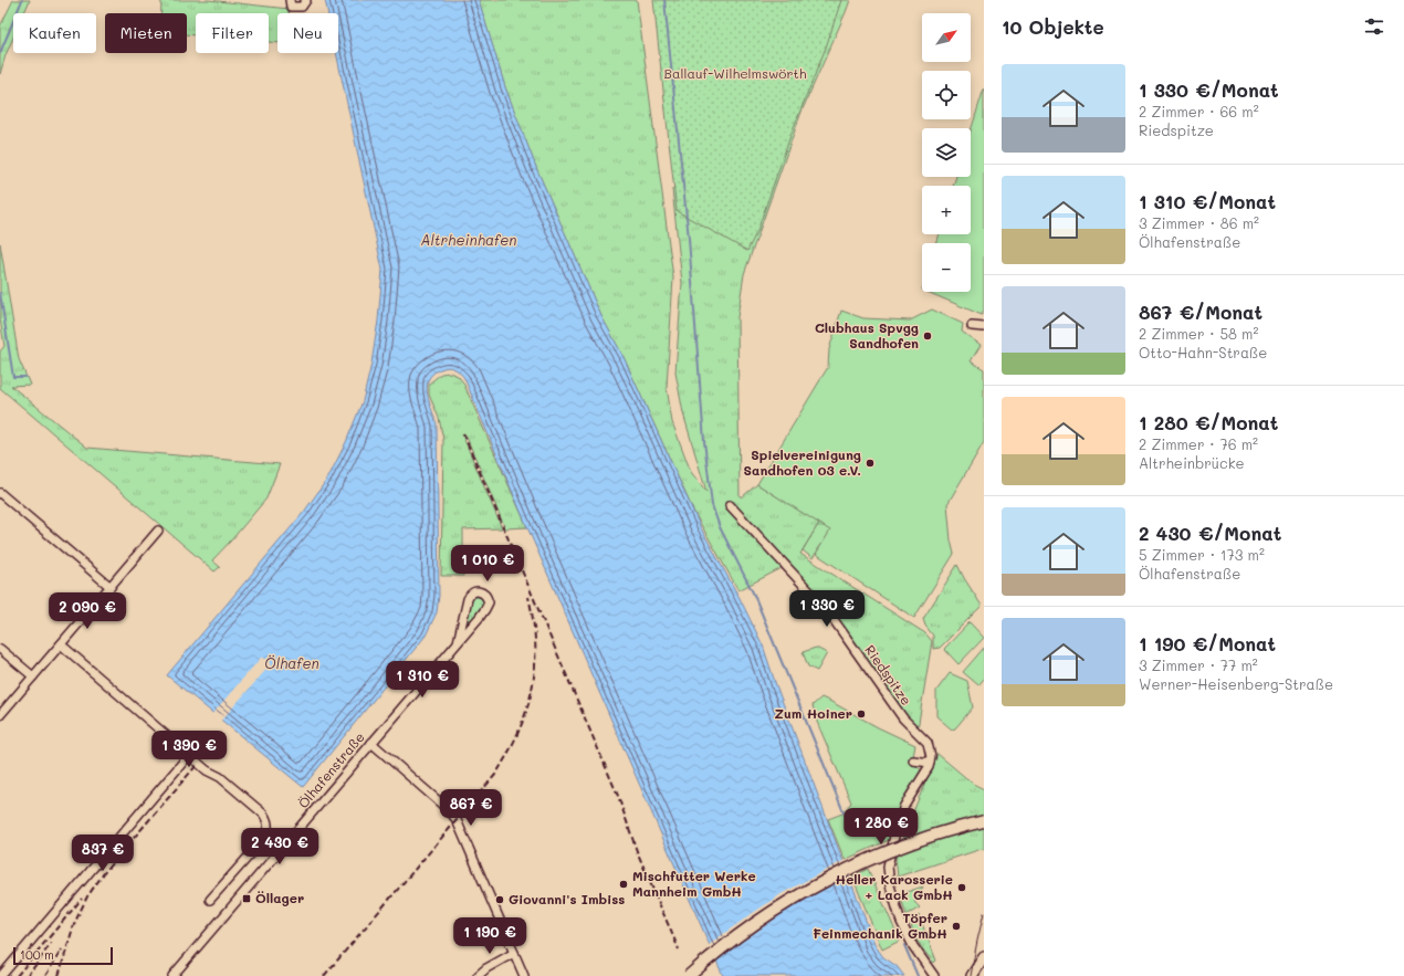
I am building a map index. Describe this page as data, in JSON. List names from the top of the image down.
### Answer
{
  "streets": {
    "street": ["Riedspitze", "Ölhafenstraße"]
  },
  "water": ["Altrheinhafen", "Ölhafen"],
  "parks": ["Ballauf-Wilhelmswörth"],
  "places": {
    "other": [
      "Clubhaus Spvgg Sandhofen",
      "Spielvereinigung Sandhofen 03 e.V.",
      "Zum Hoiner",
      "Mischfutter Werke Mannheim GmbH",
      "Heller Karosserie + Lack GmbH",
      "Giovanni's Imbiss",
      "Töpfer Feinmechanik GmbH"
    ],
    "transit": ["Öllager"]
  },
  "scale_bar": "100 m",
  "north": "top right",
  "page": {
    "heading": "10 Objekte",
    "map_buttons": ["+", "−"],
    "chip": [
      "Kaufen",
      "Mieten",
      "Filter",
      "Neu"
    ],
    "list": [
      {
        "name": "1 330 €/Monat",
        "note": "2 Zimmer · 66 m² · Riedspitze"
      },
      {
        "name": "1 310 €/Monat",
        "note": "3 Zimmer · 86 m² · Ölhafenstraße"
      },
      {
        "name": "867 €/Monat",
        "note": "2 Zimmer · 58 m² · Otto-Hahn-Straße"
      },
      {
        "name": "1 280 €/Monat",
        "note": "2 Zimmer · 76 m² · Altrheinbrücke"
      },
      {
        "name": "2 430 €/Monat",
        "note": "5 Zimmer · 173 m² · Ölhafenstraße"
      },
      {
        "name": "1 190 €/Monat",
        "note": "3 Zimmer · 77 m² · Werner-Heisenberg-Straße"
      }
    ],
    "price": [
      "1 010 €",
      "1 330 €",
      "2 090 €",
      "1 310 €",
      "1 390 €",
      "867 €",
      "1 280 €",
      "2 430 €",
      "837 €",
      "1 190 €"
    ],
    "scale": "100 m"
  }
}
